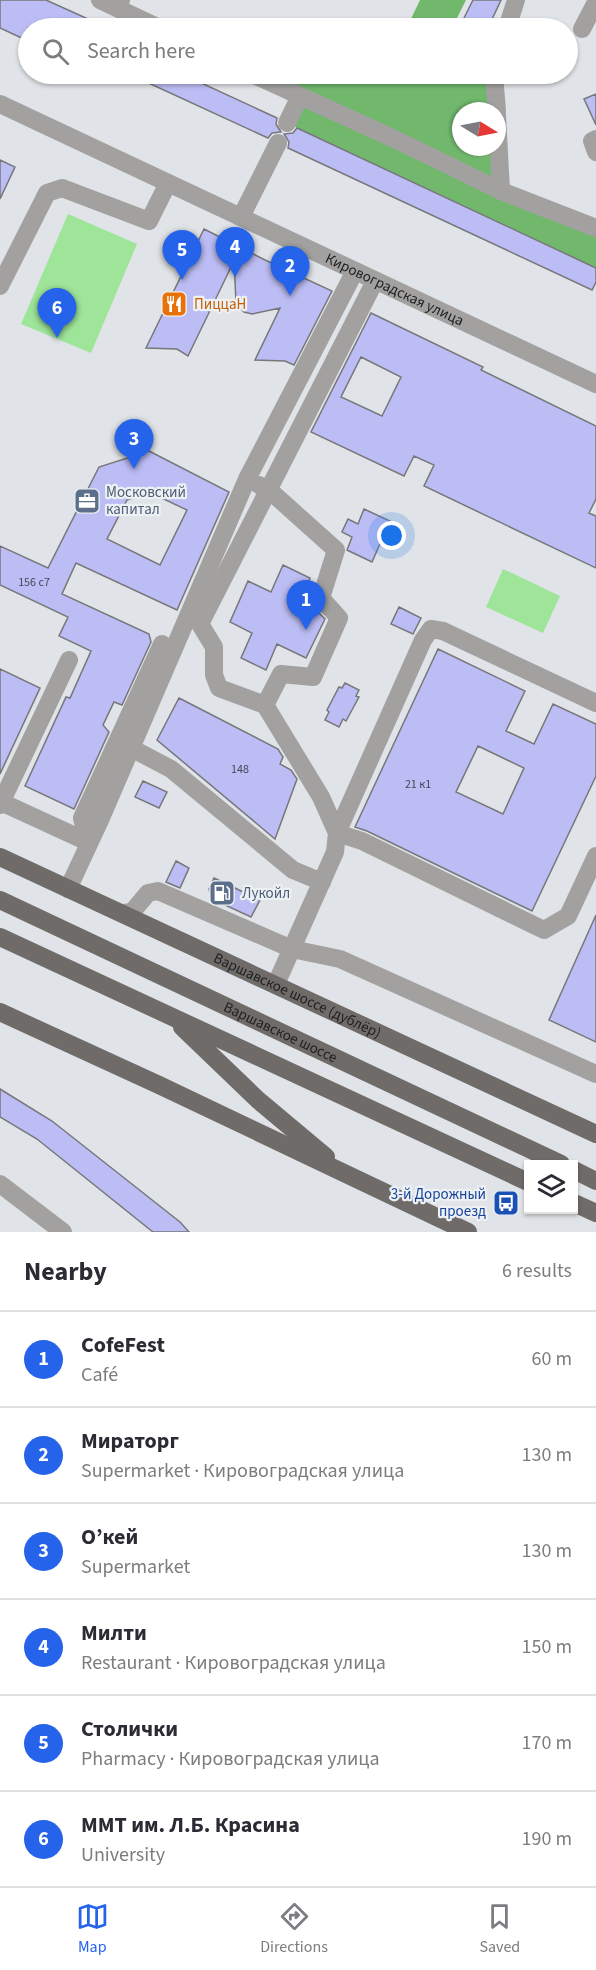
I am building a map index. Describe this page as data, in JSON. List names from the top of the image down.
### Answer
{
  "streets": {
    "main road": ["Варшавское шоссе (дублёр)", "Варшавское шоссе"],
    "street": ["Кировоградская улица"]
  },
  "places": {
    "restaurant": ["ПиццаН"],
    "office": ["Московский капитал"],
    "fuel station": ["Лукойл"],
    "bus stop": ["3-й Дорожный проезд"]
  },
  "house_numbers": ["156 c7", "148", "21 к1"],
  "north": "right",
  "page": {
    "search": "Search here",
    "pins": [
      "4",
      "5",
      "2",
      "6",
      "3",
      "1"
    ],
    "heading": ["Nearby", "6 results"],
    "list": [
      {
        "mark": "1",
        "name": "CofeFest",
        "note": "Café",
        "value": "60 m"
      },
      {
        "mark": "2",
        "name": "Мираторг",
        "note": "Supermarket · Кировоградская улица",
        "value": "130 m"
      },
      {
        "mark": "3",
        "name": "О’кей",
        "note": "Supermarket",
        "value": "130 m"
      },
      {
        "mark": "4",
        "name": "Милти",
        "note": "Restaurant · Кировоградская улица",
        "value": "150 m"
      },
      {
        "mark": "5",
        "name": "Столички",
        "note": "Pharmacy · Кировоградская улица",
        "value": "170 m"
      },
      {
        "mark": "6",
        "name": "ММТ им. Л.Б. Красина",
        "note": "University",
        "value": "190 m"
      }
    ],
    "nav": ["Map", "Directions", "Saved"]
  }
}
